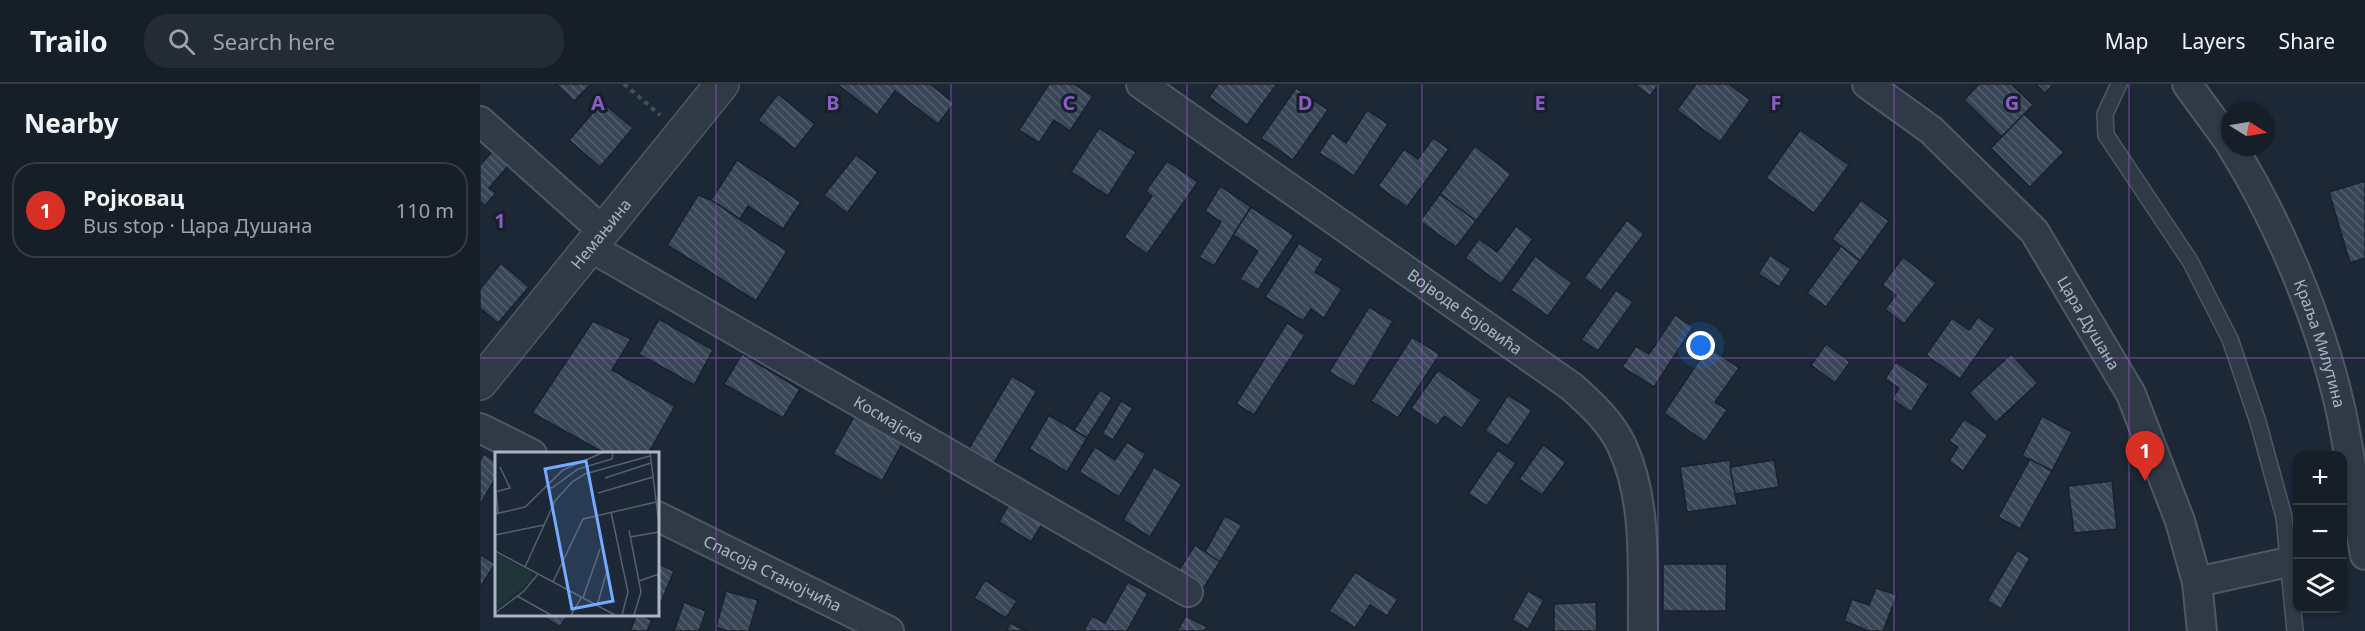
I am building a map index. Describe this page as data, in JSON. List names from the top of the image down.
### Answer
{
  "streets": {
    "street": [
      "Немањина",
      "Војводе Бојовића",
      "Цара Душана",
      "Краља Милутина",
      "Космајска",
      "Спасоја Станојчића"
    ]
  },
  "crossings": [
    ["Немањина", "Космајска"]
  ],
  "north": "right",
  "page": {
    "header": "Trailo",
    "search": "Search here",
    "nav": ["Map", "Layers", "Share"],
    "heading": "Nearby",
    "list": [
      {
        "mark": "1",
        "name": "Ројковац",
        "note": "Bus stop · Цара Душана",
        "value": "110 m"
      }
    ],
    "pins": "1",
    "map_buttons": ["+", "−"]
  },
  "grid": {
    "columns": [
      "A",
      "B",
      "C",
      "D",
      "E",
      "F",
      "G"
    ],
    "rows": ["1"]
  }
}
